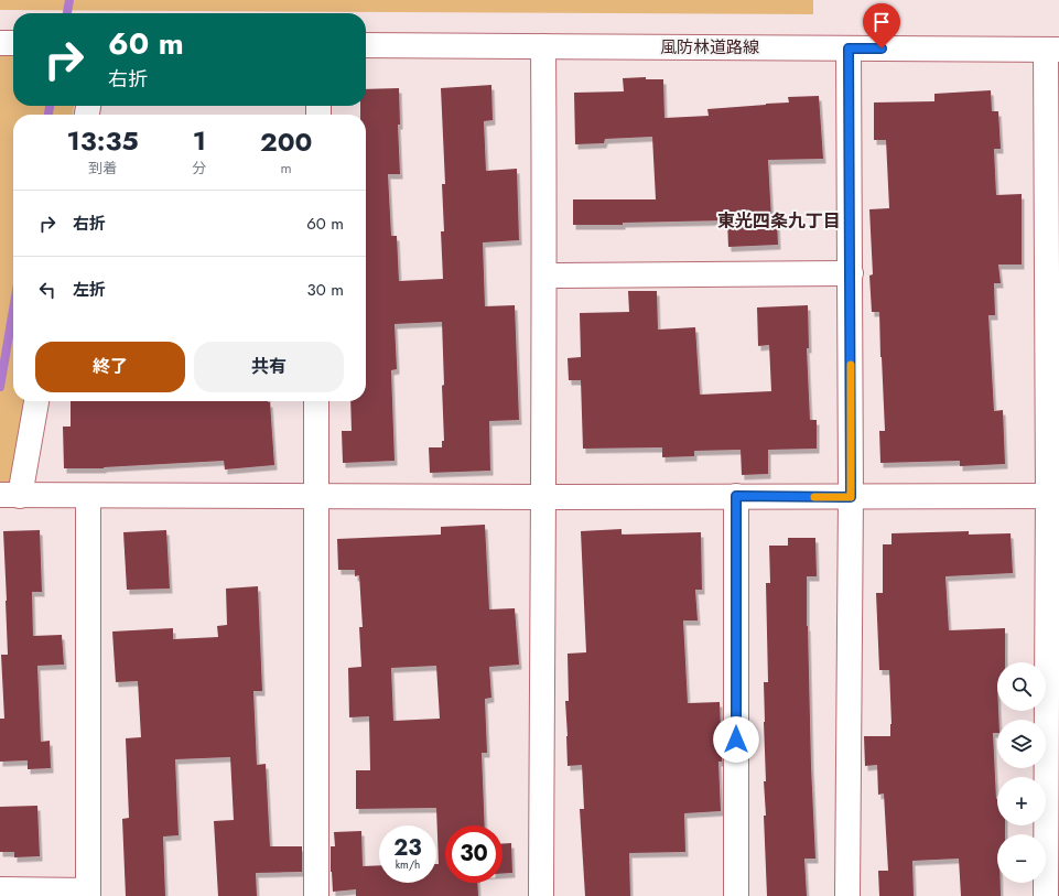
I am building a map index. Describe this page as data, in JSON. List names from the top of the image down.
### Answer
{
  "streets": {
    "street": ["風防林道路線"]
  },
  "districts": ["東光四条九丁目"],
  "page": {
    "turn": ["60 m", "右折"],
    "eta": [
      "13:35",
      "到着",
      "1",
      "分",
      "200",
      "m"
    ],
    "list": [
      {
        "name": "右折",
        "value": "60 m"
      },
      {
        "name": "左折",
        "value": "30 m"
      }
    ],
    "buttons": ["終了", "共有"],
    "map_buttons": ["+", "−"],
    "speed": "23 km/h",
    "limit": "30"
  }
}
